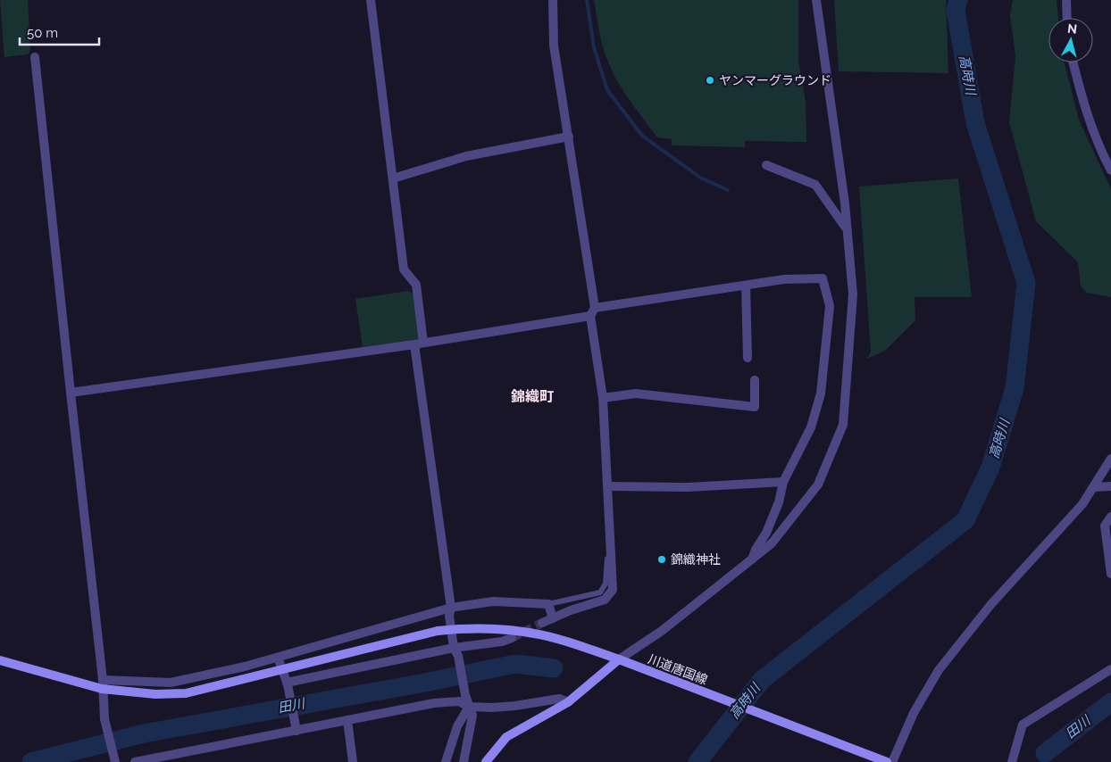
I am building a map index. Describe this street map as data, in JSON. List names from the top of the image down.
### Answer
{
  "streets": {
    "street": ["川道唐国線"]
  },
  "districts": ["錦織町"],
  "water": ["高時川", "田川"],
  "places": ["ヤンマーグラウンド", "錦織神社"],
  "scale_bar": "50 m",
  "north": "top"
}
